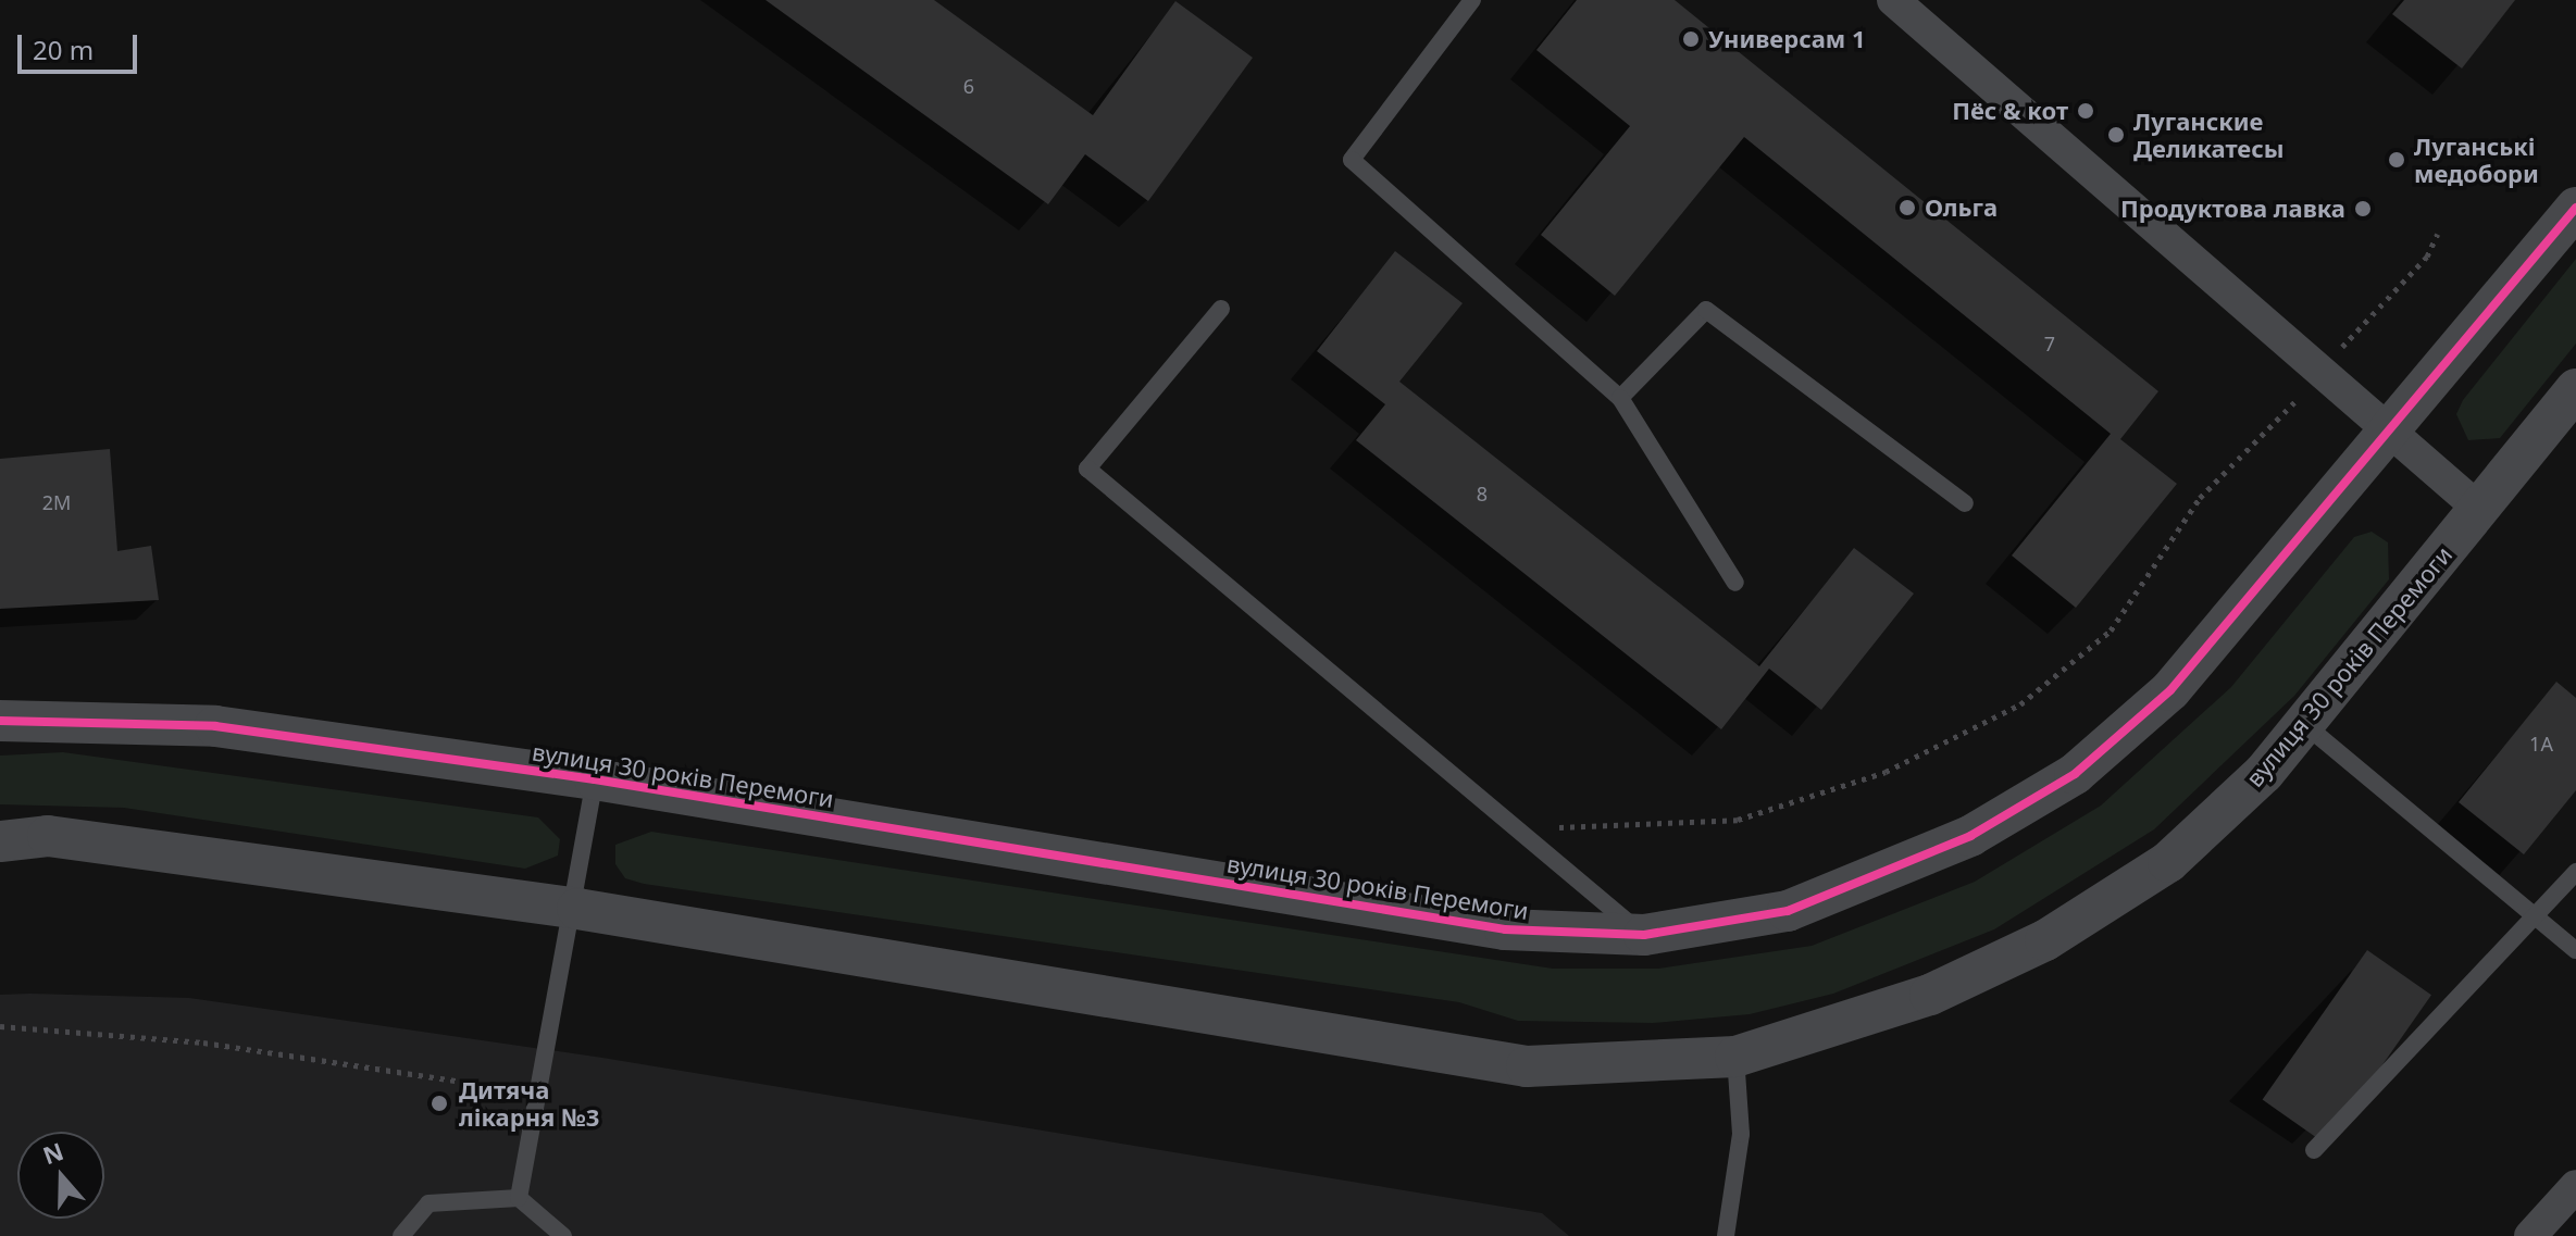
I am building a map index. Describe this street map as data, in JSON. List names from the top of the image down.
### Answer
{
  "streets": {
    "street": ["вулиця 30 років Перемоги"]
  },
  "places": [
    "Универсам 1",
    "Пёс & кот",
    "Луганские Деликатесы",
    "Луганські медобори",
    "Ольга",
    "Продуктова лавка",
    "Дитяча лікарня №3"
  ],
  "house_numbers": [
    "6",
    "7",
    "8",
    "2М",
    "1А"
  ],
  "scale_bar": "20 m",
  "north": "top"
}
